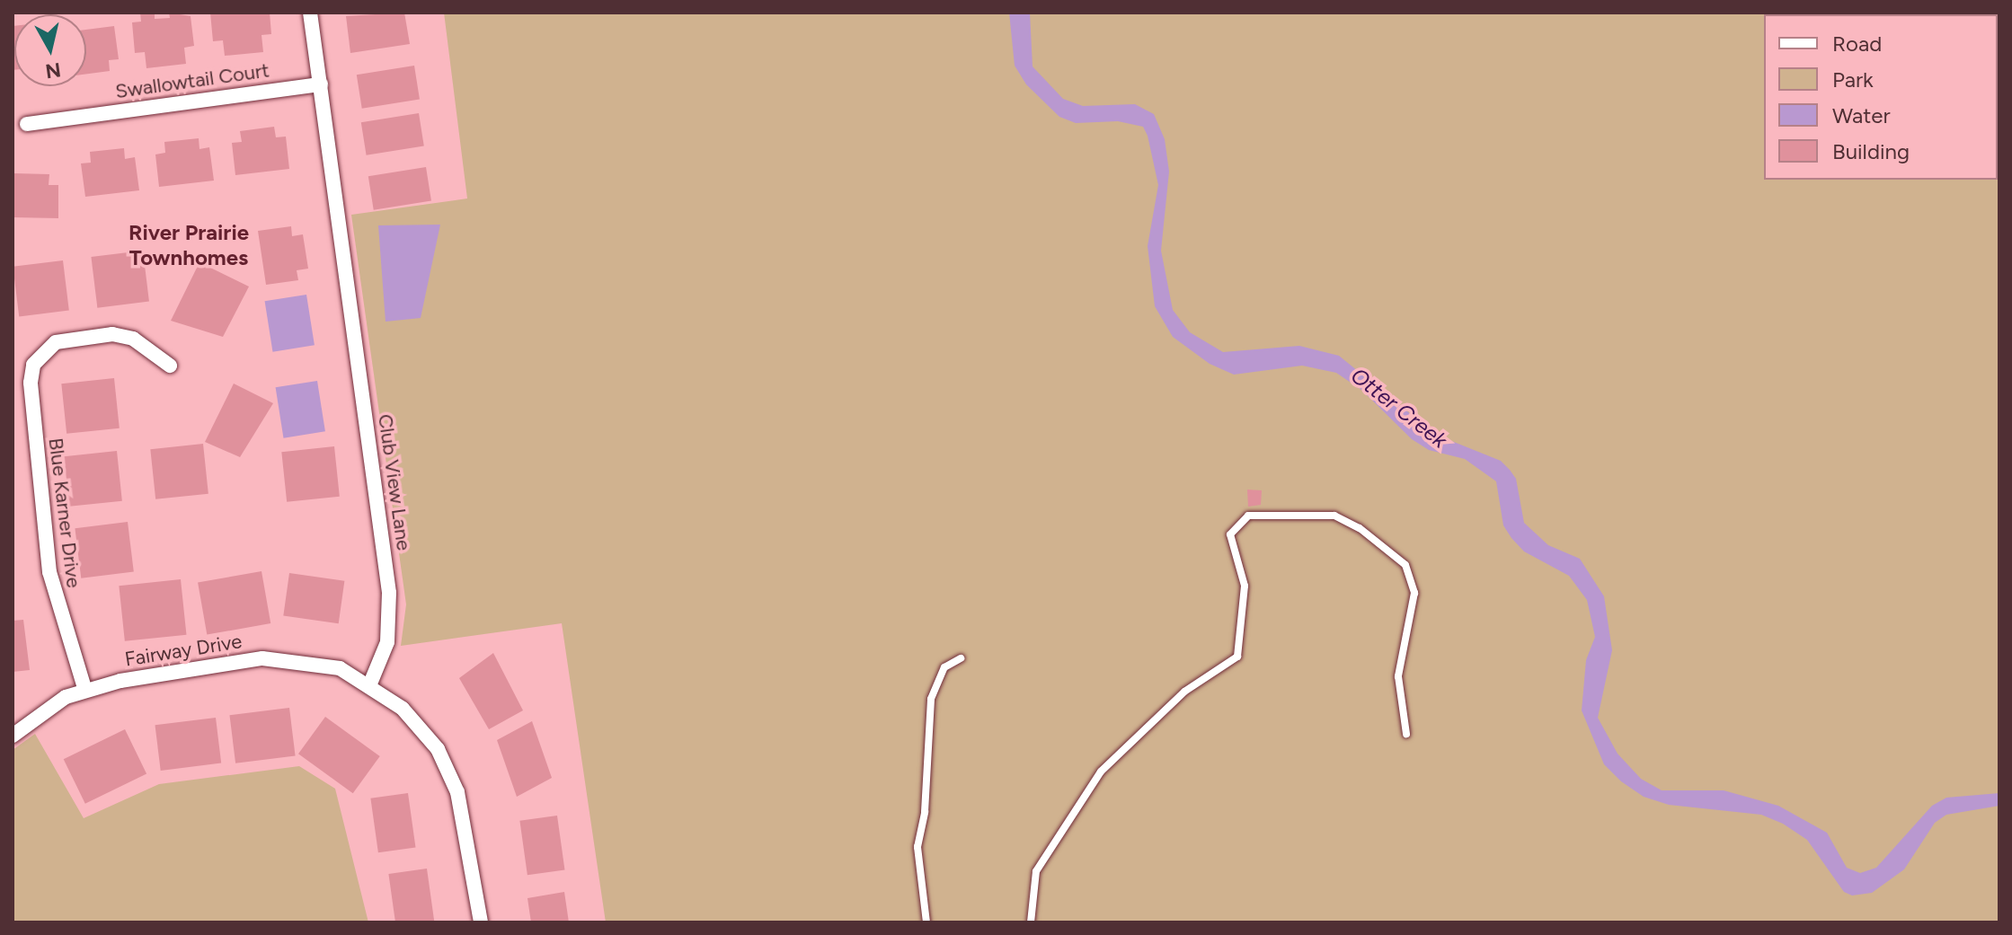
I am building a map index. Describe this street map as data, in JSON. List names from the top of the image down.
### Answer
{
  "streets": {
    "street": [
      "Swallowtail Court",
      "Club View Lane",
      "Blue Karner Drive",
      "Fairway Drive"
    ]
  },
  "crossings": [
    ["Swallowtail Court", "Club View Lane"],
    ["Club View Lane", "Fairway Drive"],
    ["Blue Karner Drive", "Fairway Drive"]
  ],
  "districts": ["River Prairie Townhomes"],
  "water": ["Otter Creek"],
  "legend": [
    "Road",
    "Park",
    "Water",
    "Building"
  ],
  "north": "bottom"
}
